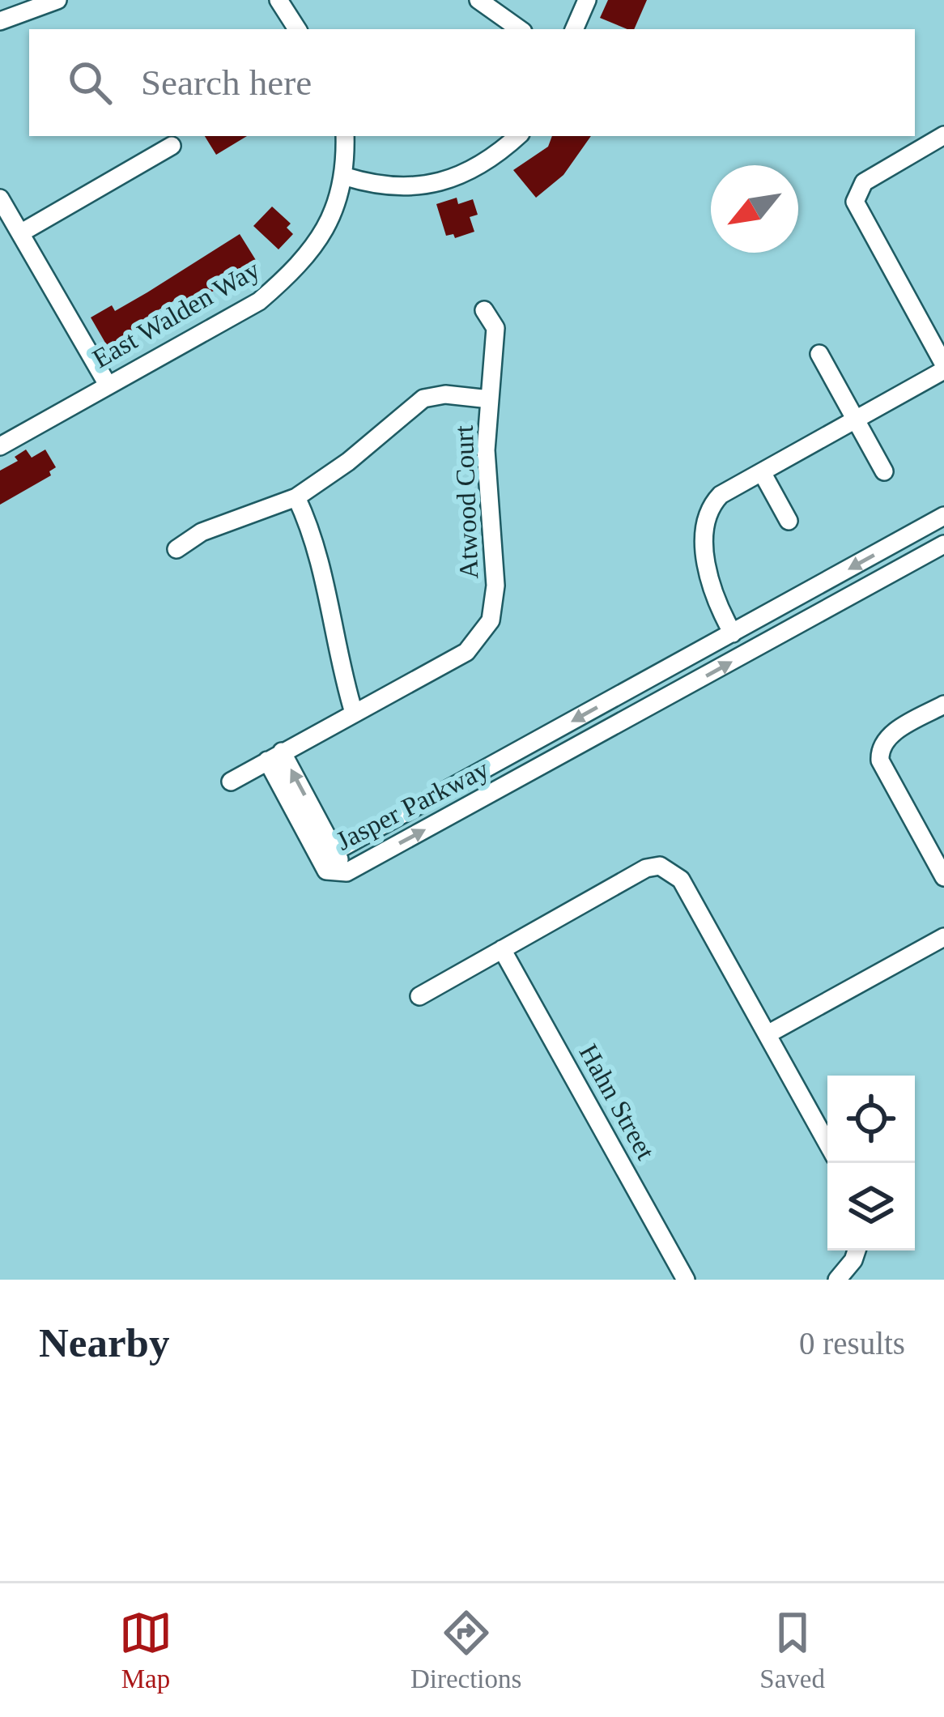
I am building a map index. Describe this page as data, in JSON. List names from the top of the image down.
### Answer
{
  "streets": {
    "street": [
      "East Walden Way",
      "Atwood Court",
      "Jasper Parkway",
      "Hahn Street"
    ]
  },
  "north": "bottom left",
  "page": {
    "search": "Search here",
    "heading": ["Nearby", "0 results"],
    "nav": ["Map", "Directions", "Saved"]
  }
}
